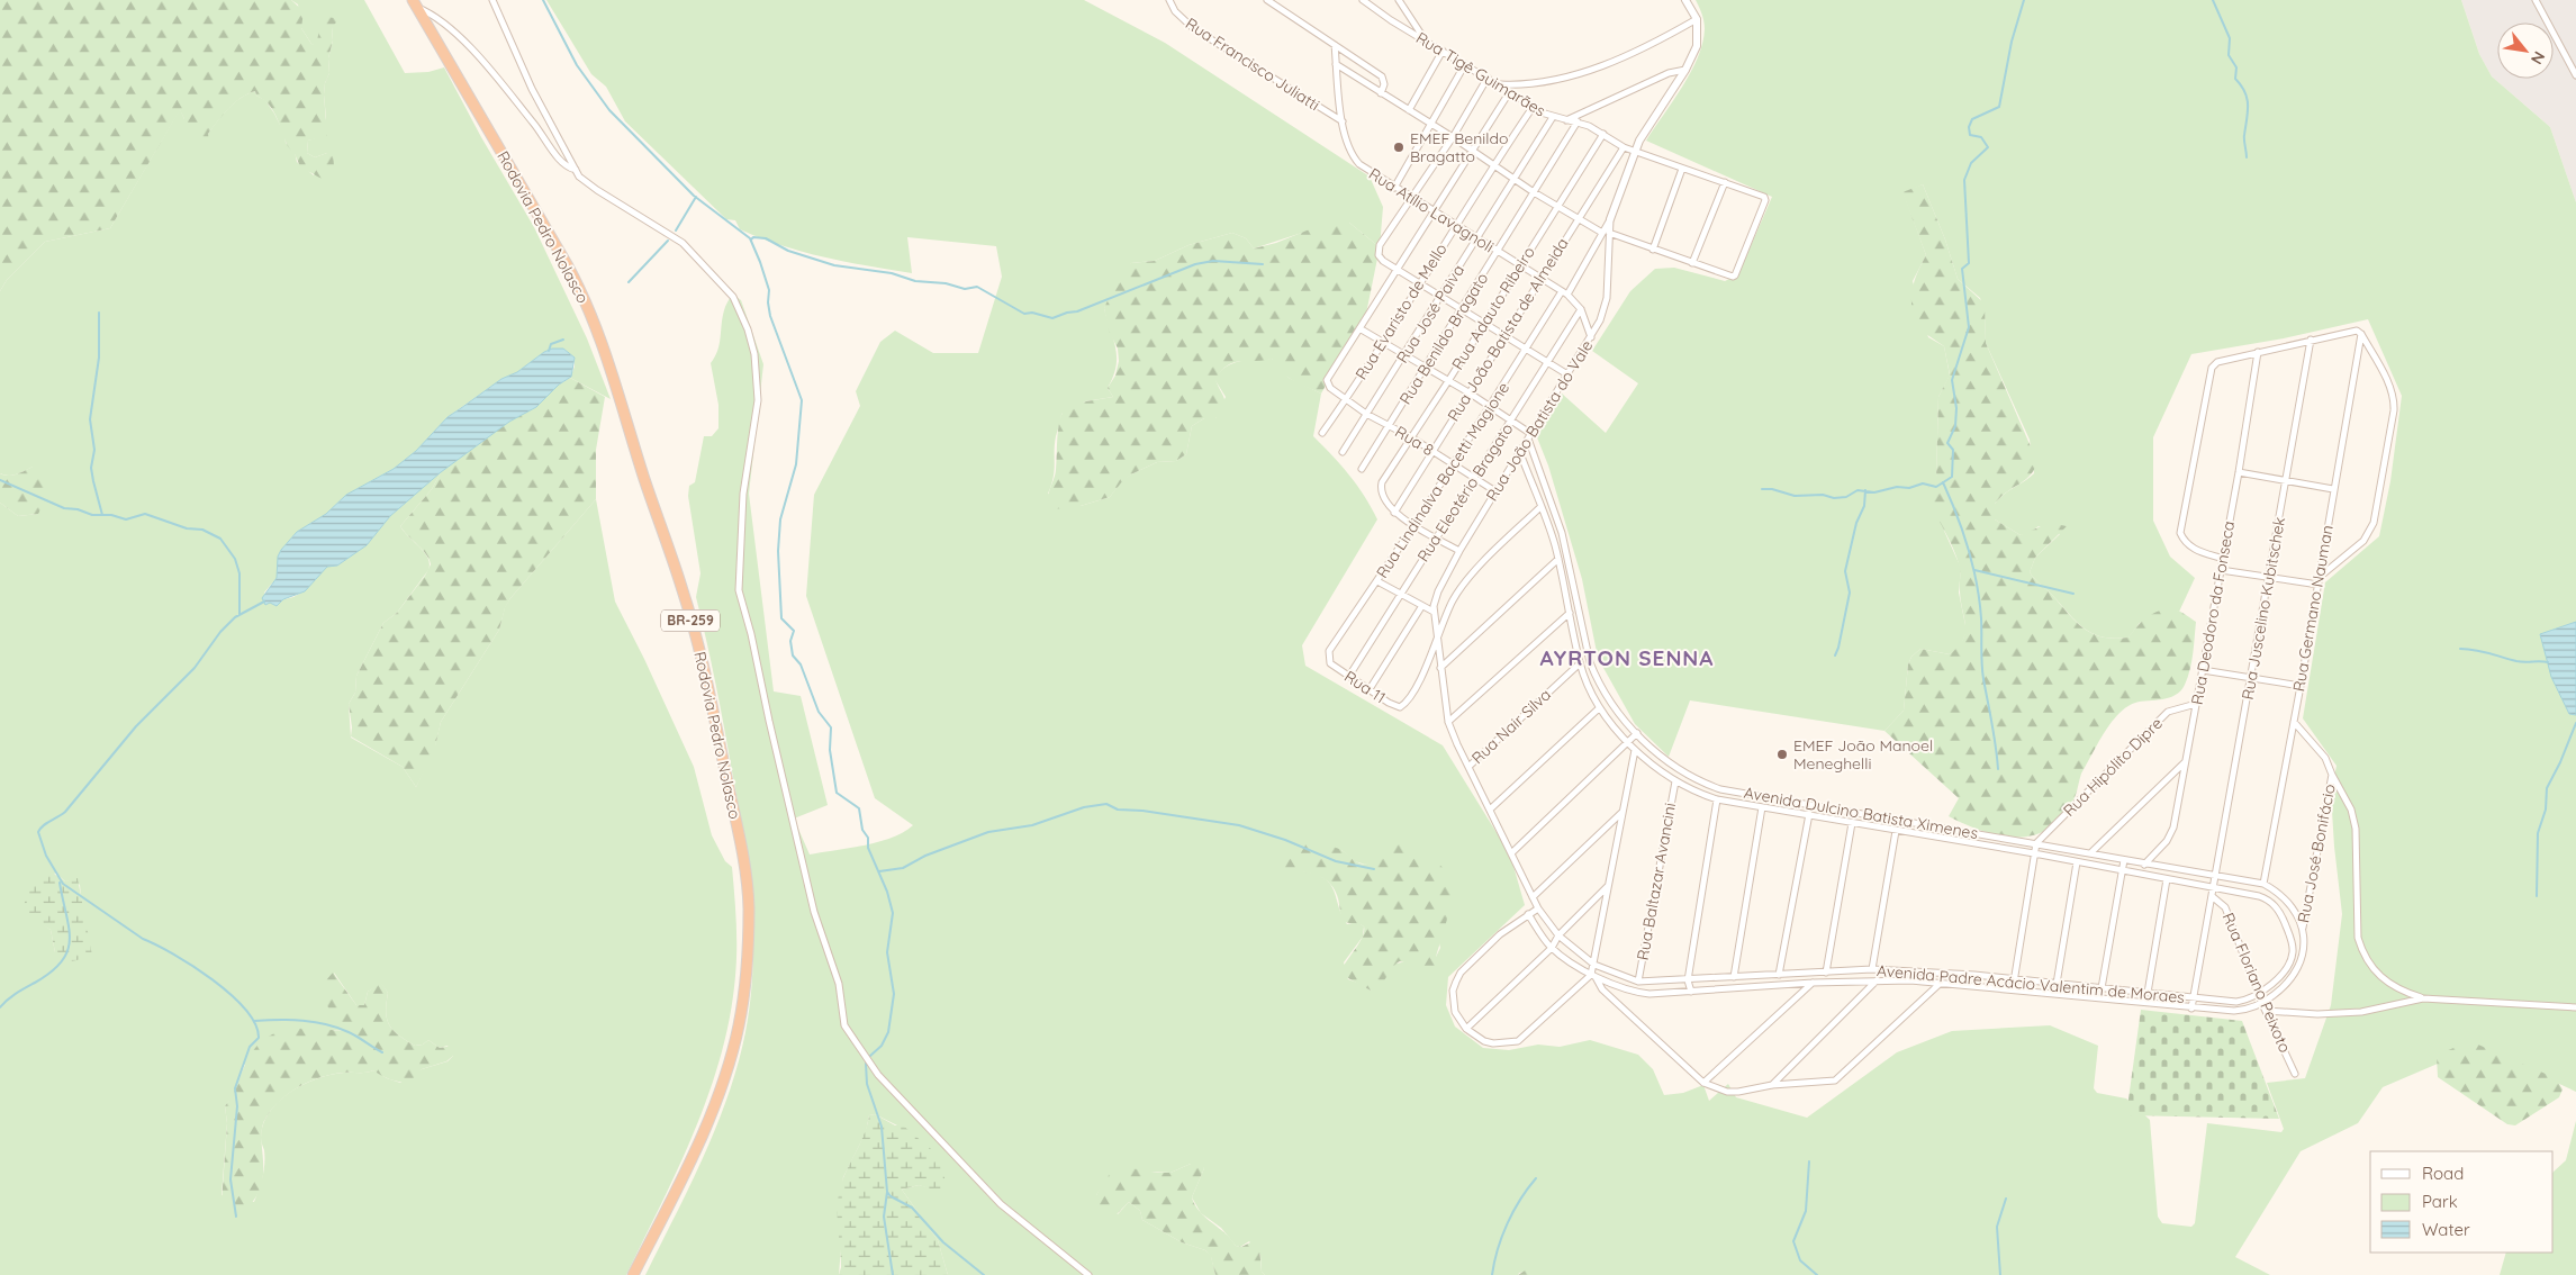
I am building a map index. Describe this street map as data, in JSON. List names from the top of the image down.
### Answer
{
  "streets": {
    "highway": ["Rodovia Pedro Nolasco", "BR-259"],
    "street": [
      "Rua Francisco Juliatti",
      "Rua Tigê Guimarães",
      "Rua Atílio Lavagnoli",
      "Rua Adauto Ribeiro",
      "Rua Evaristo de Mello",
      "Rua José Paiva",
      "Rua João Batista de Almeida",
      "Rua Benildo Bragato",
      "Rua João Batista do Vale",
      "Rua 8",
      "Rua Lindinalva Bacetti Magione",
      "Rua Eleotério Bragato",
      "Rua Juscelino Kubitschek",
      "Rua Germano Nauman",
      "Rua Deodoro da Fonseca",
      "Rua 11",
      "Rua Nair Silva",
      "Rua Hipólito Dipre",
      "Avenida Dulcino Batista Ximenes",
      "Rua José Bonifácio",
      "Rua Baltazar Avancini",
      "Rua Floriano Peixoto",
      "Avenida Padre Acácio Valentim de Moraes"
    ]
  },
  "crossings": [
    ["Rua Francisco Juliatti", "Rua Atílio Lavagnoli"],
    ["Rua Tigê Guimarães", "Rua Adauto Ribeiro"],
    ["Rua Tigê Guimarães", "Rua Evaristo de Mello"],
    ["Rua Tigê Guimarães", "Rua José Paiva"],
    ["Rua Tigê Guimarães", "Rua João Batista de Almeida"],
    ["Rua Tigê Guimarães", "Rua Benildo Bragato"],
    ["Rua Atílio Lavagnoli", "Rua Adauto Ribeiro"],
    ["Rua Atílio Lavagnoli", "Rua Evaristo de Mello"],
    ["Rua Atílio Lavagnoli", "Rua José Paiva"],
    ["Rua Atílio Lavagnoli", "Rua João Batista de Almeida"],
    ["Rua Atílio Lavagnoli", "Rua Benildo Bragato"],
    ["Rua Atílio Lavagnoli", "Rua João Batista do Vale"],
    ["Rua Atílio Lavagnoli", "Rua Lindinalva Bacetti Magione"],
    ["Rua Atílio Lavagnoli", "Rua Eleotério Bragato"],
    ["Rua Adauto Ribeiro", "Rua João Batista de Almeida"],
    ["Rua Adauto Ribeiro", "Rua 8"],
    ["Rua Evaristo de Mello", "Rua 8"],
    ["Rua José Paiva", "Rua 8"],
    ["Rua João Batista de Almeida", "Rua 8"],
    ["Rua Benildo Bragato", "Rua 8"],
    ["Rua João Batista do Vale", "Rua 8"],
    ["Rua João Batista do Vale", "Rua Lindinalva Bacetti Magione"],
    ["Rua João Batista do Vale", "Avenida Dulcino Batista Ximenes"],
    ["Rua João Batista do Vale", "Avenida Padre Acácio Valentim de Moraes"],
    ["Rua 8", "Rua Lindinalva Bacetti Magione"],
    ["Rua 8", "Rua Eleotério Bragato"],
    ["Rua Lindinalva Bacetti Magione", "Rua 11"],
    ["Rua Eleotério Bragato", "Rua 11"],
    ["Rua Juscelino Kubitschek", "Avenida Dulcino Batista Ximenes"],
    ["Rua Juscelino Kubitschek", "Rua Floriano Peixoto"],
    ["Rua Juscelino Kubitschek", "Avenida Padre Acácio Valentim de Moraes"],
    ["Rua Germano Nauman", "Avenida Dulcino Batista Ximenes"],
    ["Rua Germano Nauman", "Rua José Bonifácio"],
    ["Rua Deodoro da Fonseca", "Rua Hipólito Dipre"],
    ["Rua Deodoro da Fonseca", "Avenida Dulcino Batista Ximenes"],
    ["Rua 11", "Avenida Padre Acácio Valentim de Moraes"],
    ["Rua Nair Silva", "Avenida Dulcino Batista Ximenes"],
    ["Rua Nair Silva", "Avenida Padre Acácio Valentim de Moraes"],
    ["Rua Hipólito Dipre", "Avenida Dulcino Batista Ximenes"],
    ["Avenida Dulcino Batista Ximenes", "Rua José Bonifácio"],
    ["Avenida Dulcino Batista Ximenes", "Rua Baltazar Avancini"],
    ["Avenida Dulcino Batista Ximenes", "Rua Floriano Peixoto"],
    ["Avenida Dulcino Batista Ximenes", "Avenida Padre Acácio Valentim de Moraes"],
    ["Rua Baltazar Avancini", "Avenida Padre Acácio Valentim de Moraes"],
    ["Rua Floriano Peixoto", "Avenida Padre Acácio Valentim de Moraes"]
  ],
  "districts": ["AYRTON SENNA"],
  "places": ["EMEF Benildo Bragatto", "EMEF João Manoel Meneghelli"],
  "legend": ["Road", "Park", "Water"],
  "north": "bottom right"
}
